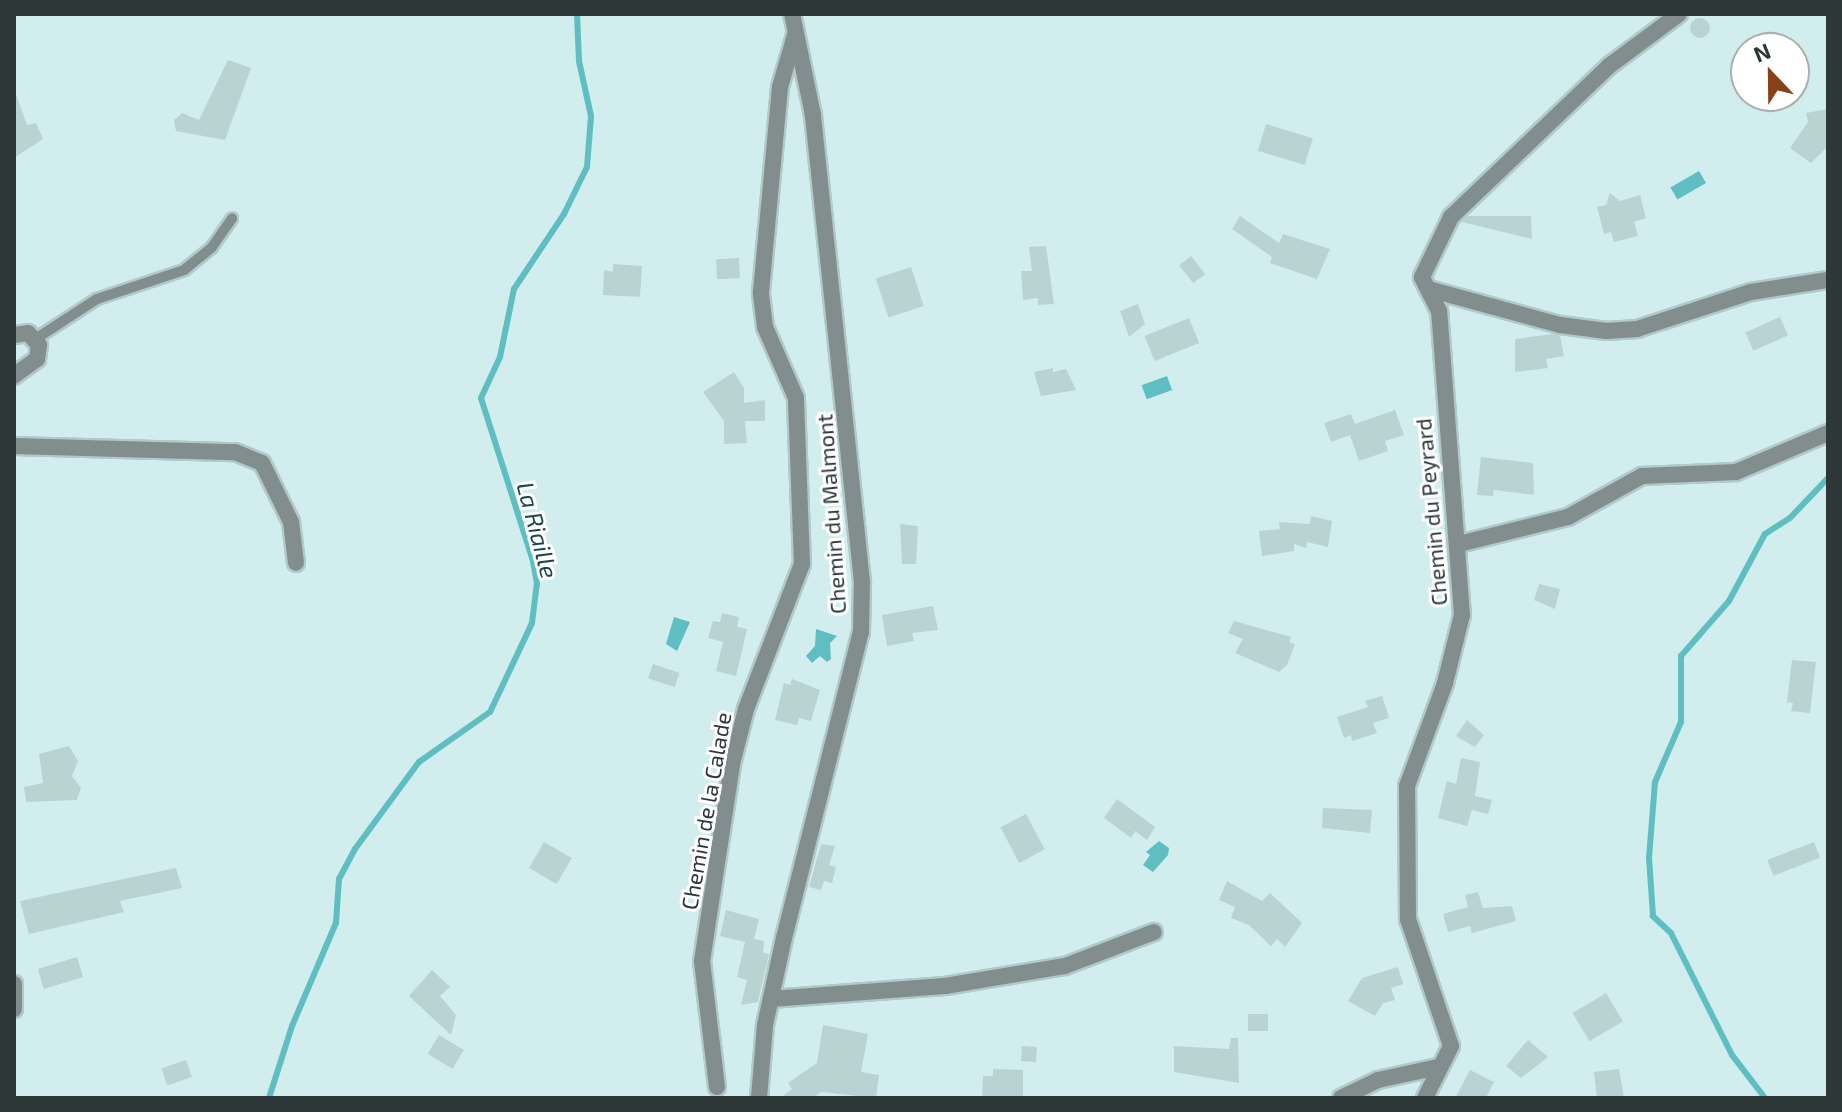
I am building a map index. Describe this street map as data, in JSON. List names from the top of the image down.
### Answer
{
  "streets": {
    "street": ["Chemin du Peyrard", "Chemin du Malmont", "Chemin de la Calade"]
  },
  "crossings": [
    ["Chemin du Malmont", "Chemin de la Calade"]
  ],
  "water": ["La Riaille"],
  "north": "top"
}
